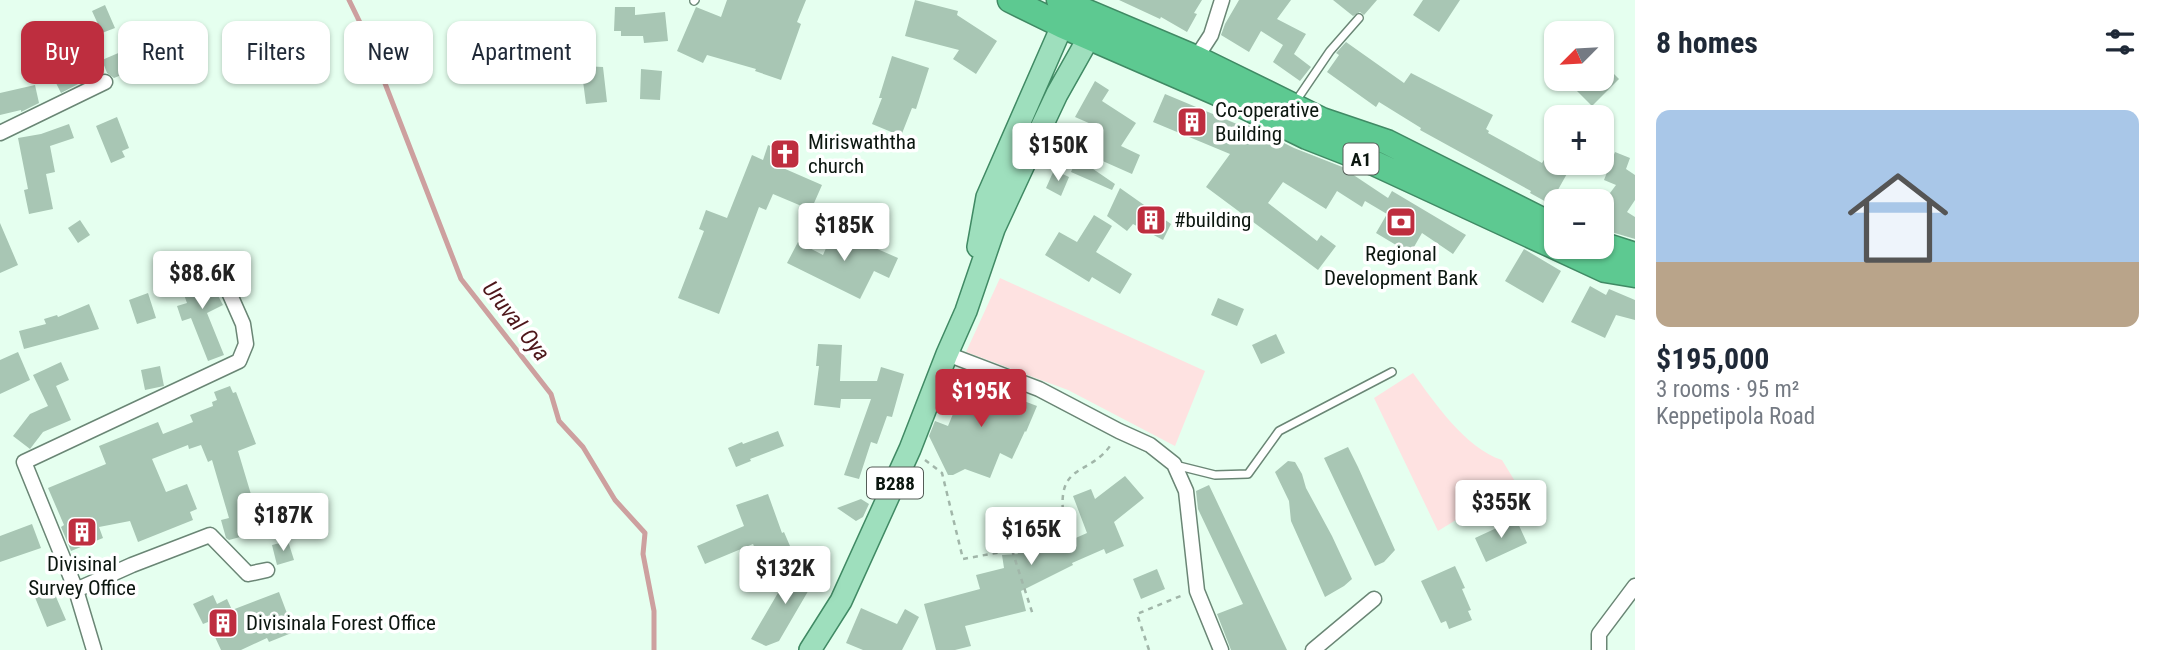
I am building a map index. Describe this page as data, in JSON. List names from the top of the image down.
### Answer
{
  "streets": {
    "highway": ["A1"],
    "main road": ["B288"]
  },
  "crossings": [
    ["A1", "B288"]
  ],
  "water": ["Uruval Oya"],
  "places": {
    "building": [
      "Co-operative Building",
      "#building",
      "Divisinal Survey Office",
      "Divisinala Forest Office"
    ],
    "church": ["Miriswaththa church"],
    "bank": ["Regional Development Bank"]
  },
  "north": "bottom left",
  "page": {
    "heading": "8 homes",
    "map_buttons": ["+", "−"],
    "chip": [
      "Buy",
      "Rent",
      "Filters",
      "New",
      "Apartment"
    ],
    "list": [
      {
        "name": "$195,000",
        "note": "3 rooms · 95 m² · Keppetipola Road"
      }
    ],
    "price": [
      "$150K",
      "$185K",
      "$88.6K",
      "$195K",
      "$355K",
      "$187K",
      "$165K",
      "$132K"
    ]
  }
}
